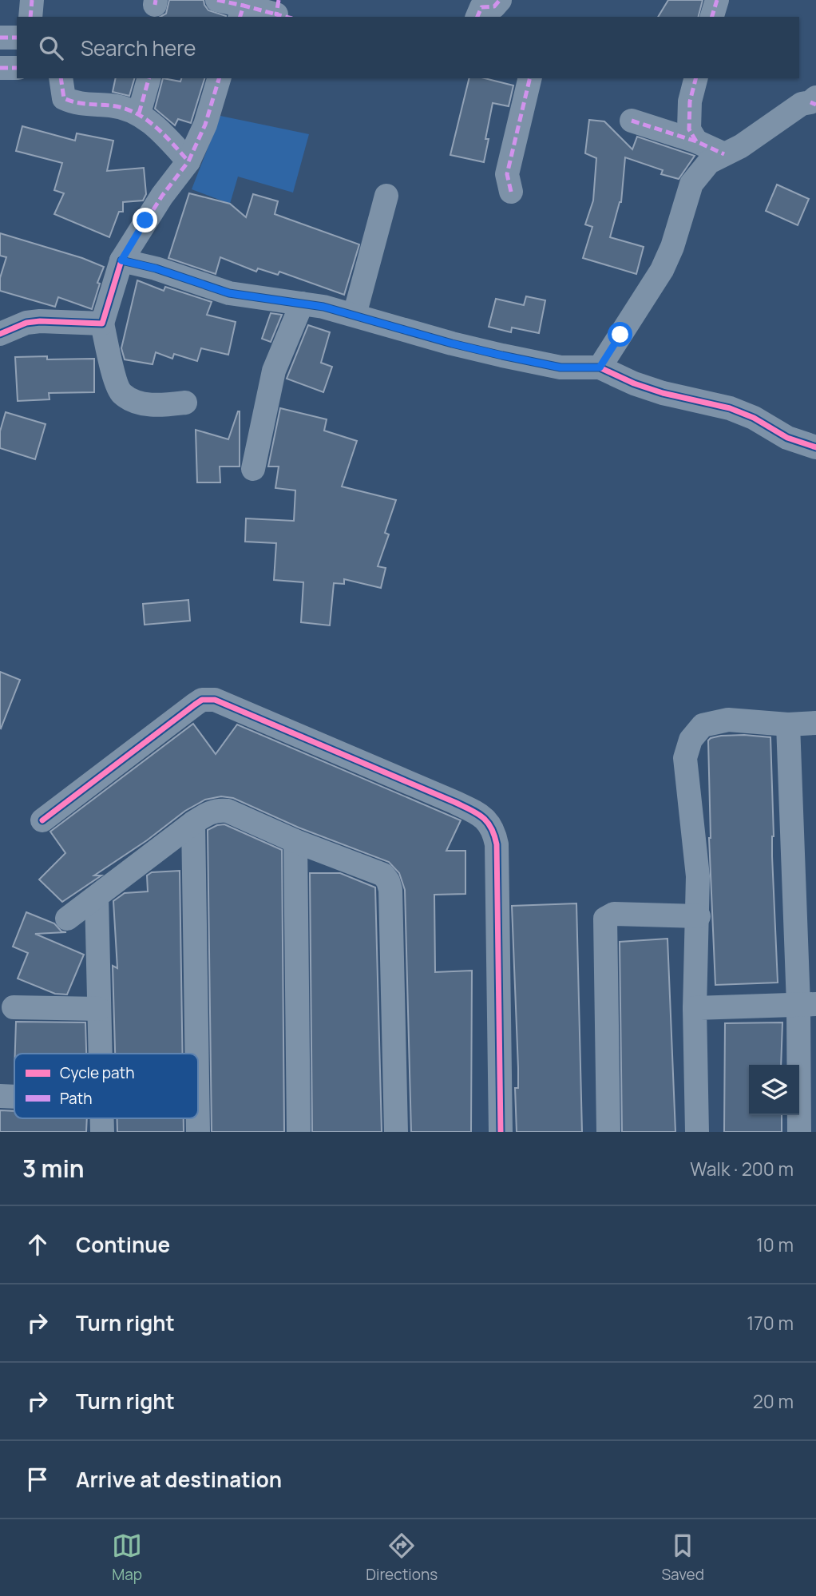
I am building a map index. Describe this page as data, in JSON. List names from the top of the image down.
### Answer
{
  "legend": ["Cycle path", "Path"],
  "page": {
    "search": "Search here",
    "heading": ["3 min", "Walk · 200 m"],
    "list": [
      ["Continue", "10 m"],
      ["Turn right", "170 m"],
      ["Turn right", "20 m"],
      "Arrive at destination"
    ],
    "nav": ["Map", "Directions", "Saved"]
  }
}
